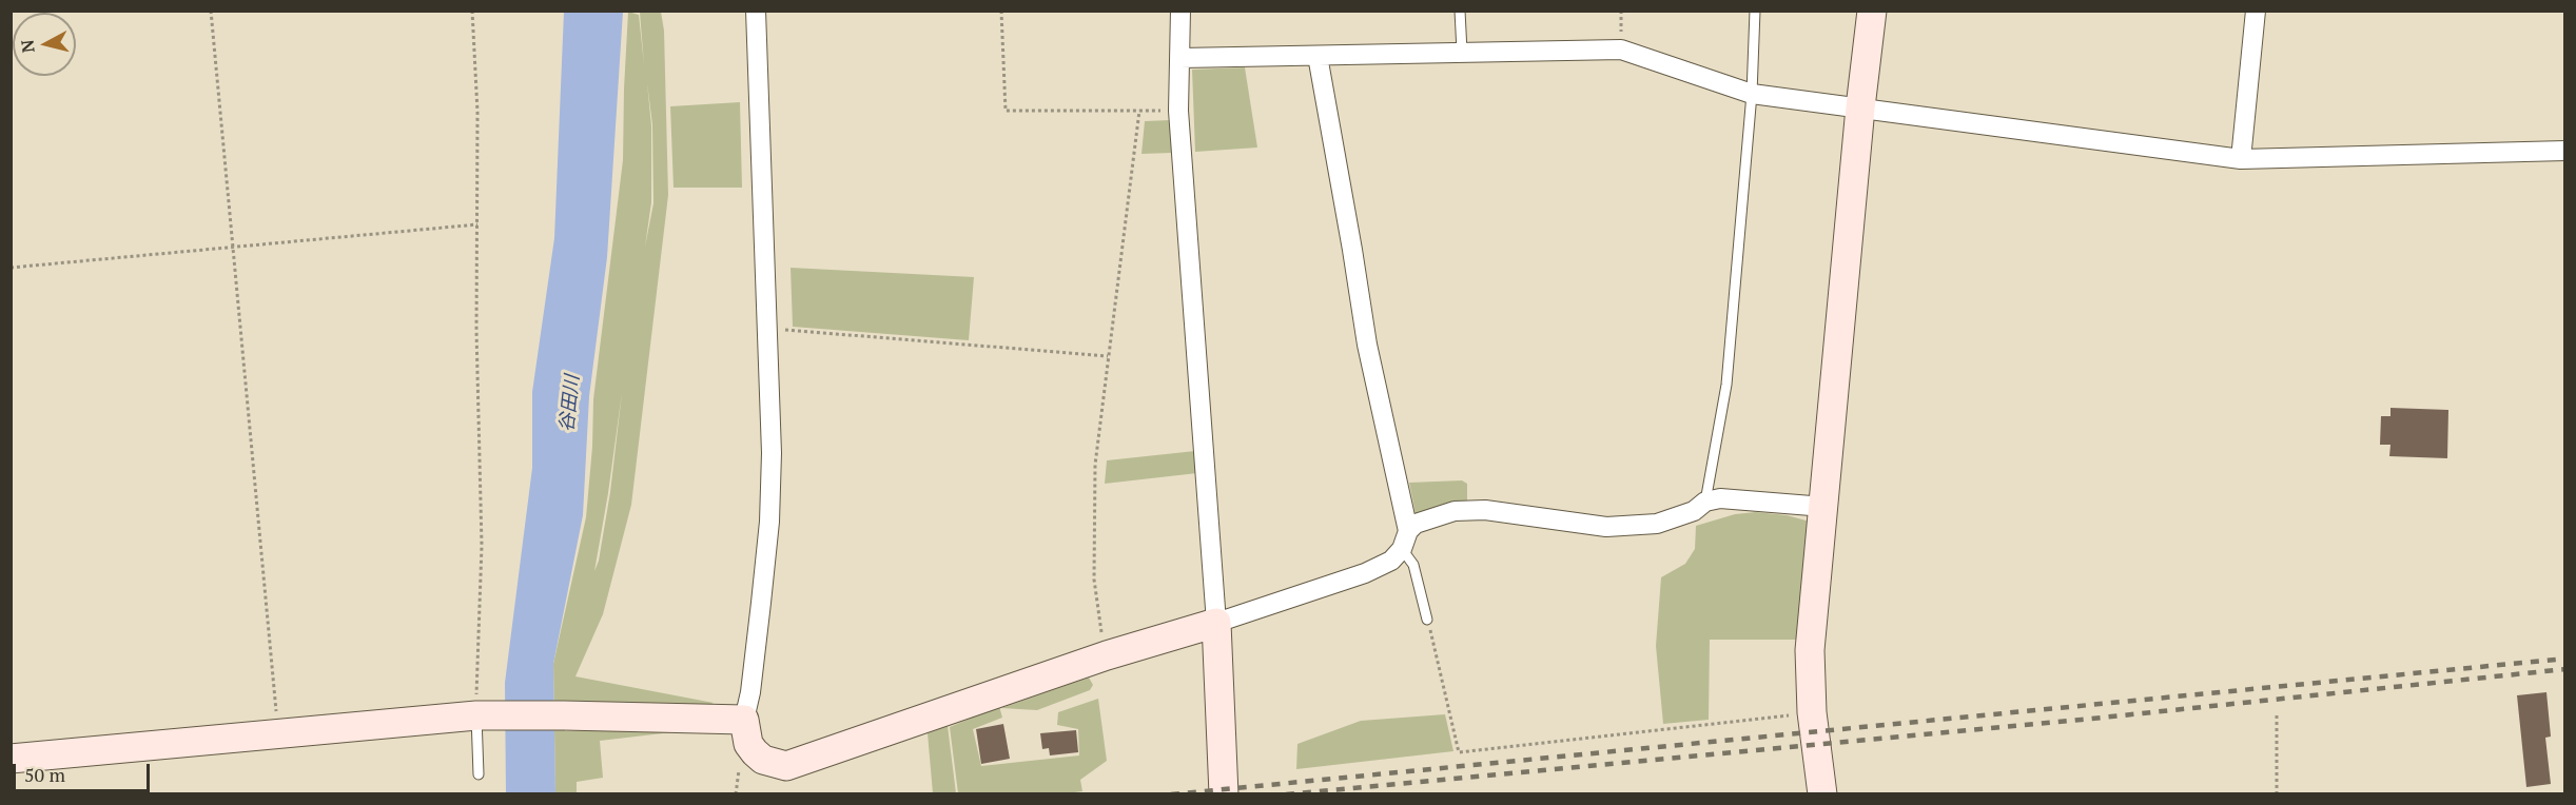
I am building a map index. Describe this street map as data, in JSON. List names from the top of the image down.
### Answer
{
  "water": ["谷田川"],
  "scale_bar": "50 m",
  "north": "left"
}
